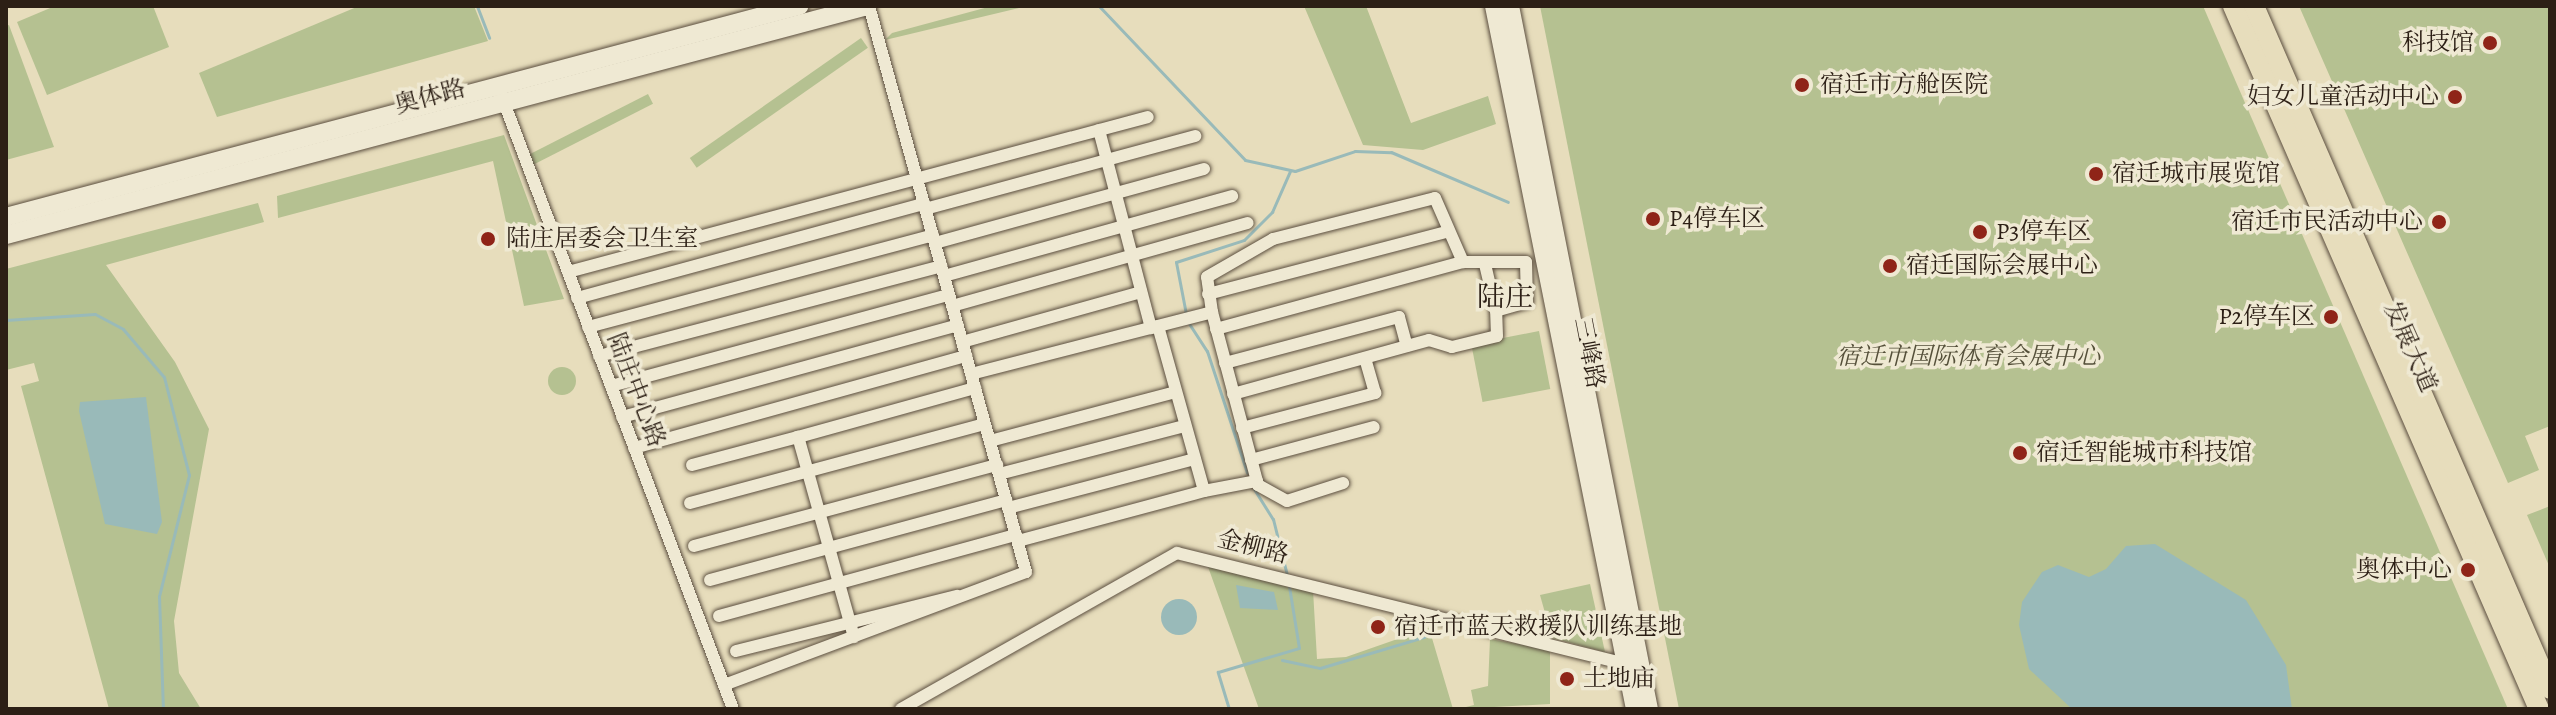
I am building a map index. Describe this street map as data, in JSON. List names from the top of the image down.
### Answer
{
  "streets": {
    "main road": ["奥体路", "发展大道", "三峰路"],
    "street": ["陆庄中心路", "金柳路"]
  },
  "crossings": [
    ["奥体路", "陆庄中心路"],
    ["三峰路", "金柳路"]
  ],
  "districts": ["陆庄"],
  "parks": ["宿迁市国际体育会展中心"],
  "places": [
    "科技馆",
    "宿迁市方舱医院",
    "妇女儿童活动中心",
    "宿迁城市展览馆",
    "P4停车区",
    "宿迁市民活动中心",
    "P3停车区",
    "陆庄居委会卫生室",
    "宿迁国际会展中心",
    "P2停车区",
    "宿迁智能城市科技馆",
    "奥体中心",
    "宿迁市蓝天救援队训练基地",
    "土地庙"
  ]
}
